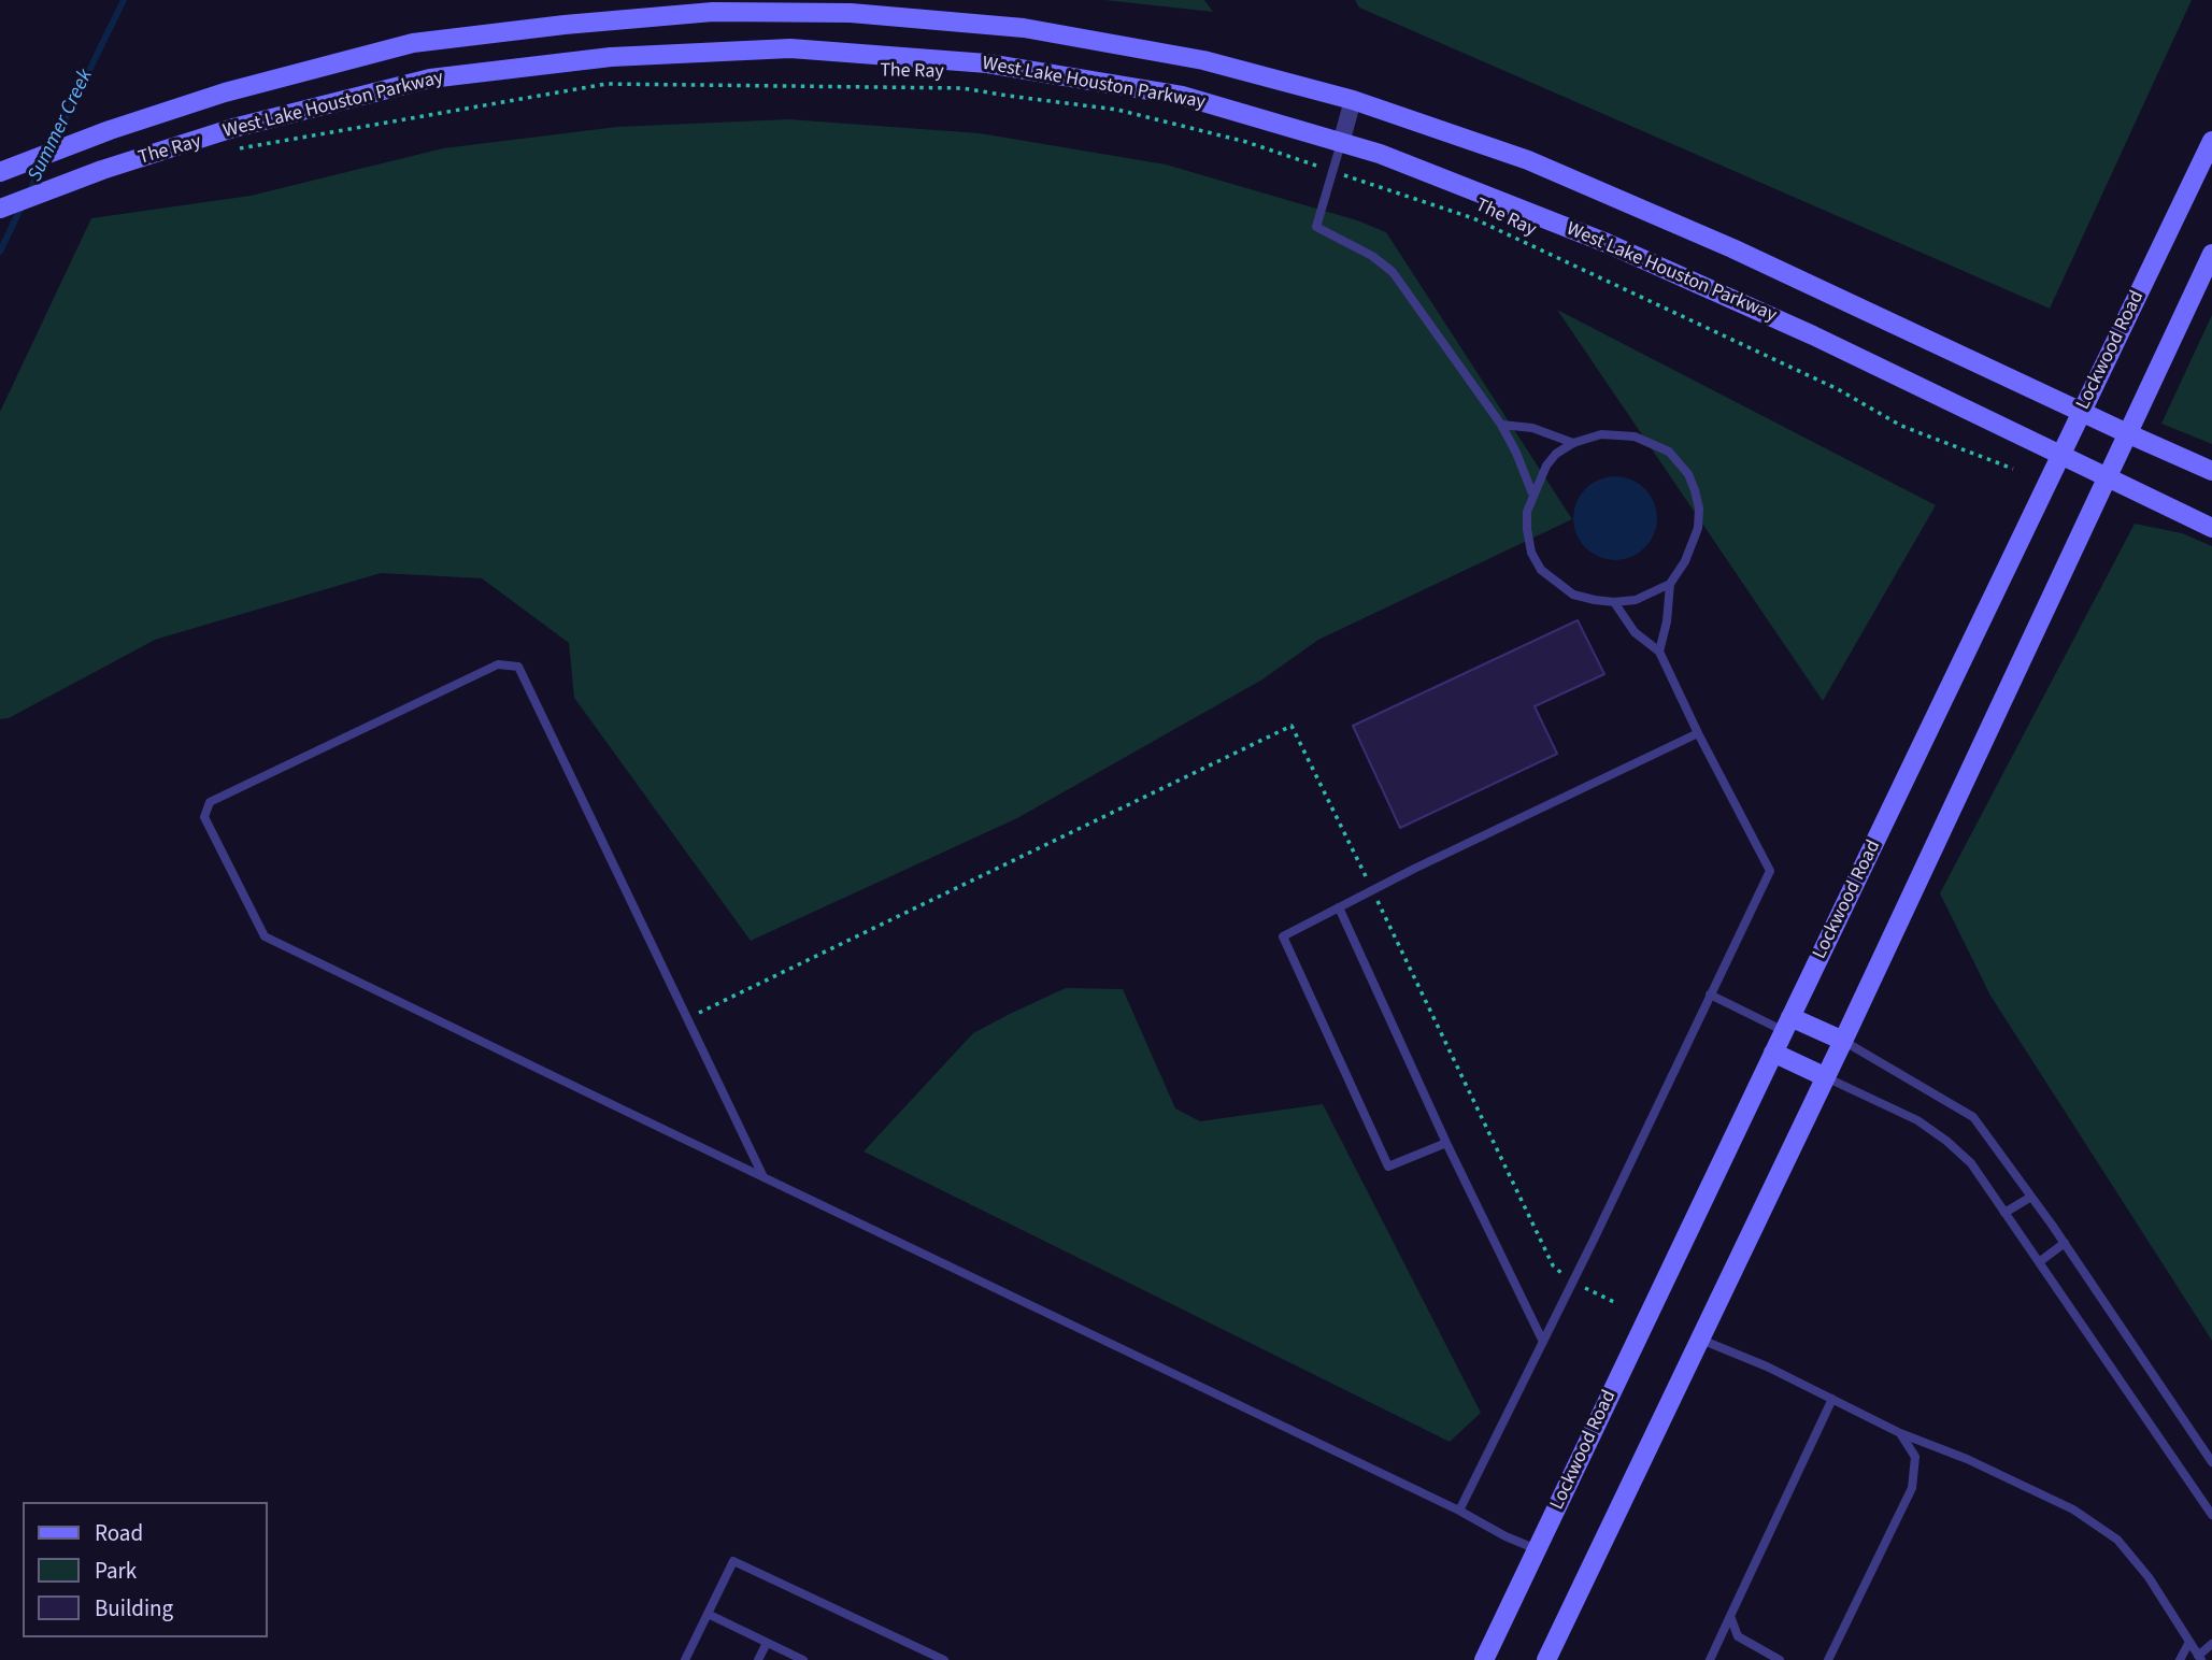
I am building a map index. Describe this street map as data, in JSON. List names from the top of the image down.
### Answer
{
  "streets": {
    "main road": ["West Lake Houston Parkway", "Lockwood Road"],
    "path": ["The Ray"]
  },
  "crossings": [
    ["West Lake Houston Parkway", "Lockwood Road"]
  ],
  "water": ["Summer Creek"],
  "legend": ["Road", "Park", "Building"]
}
